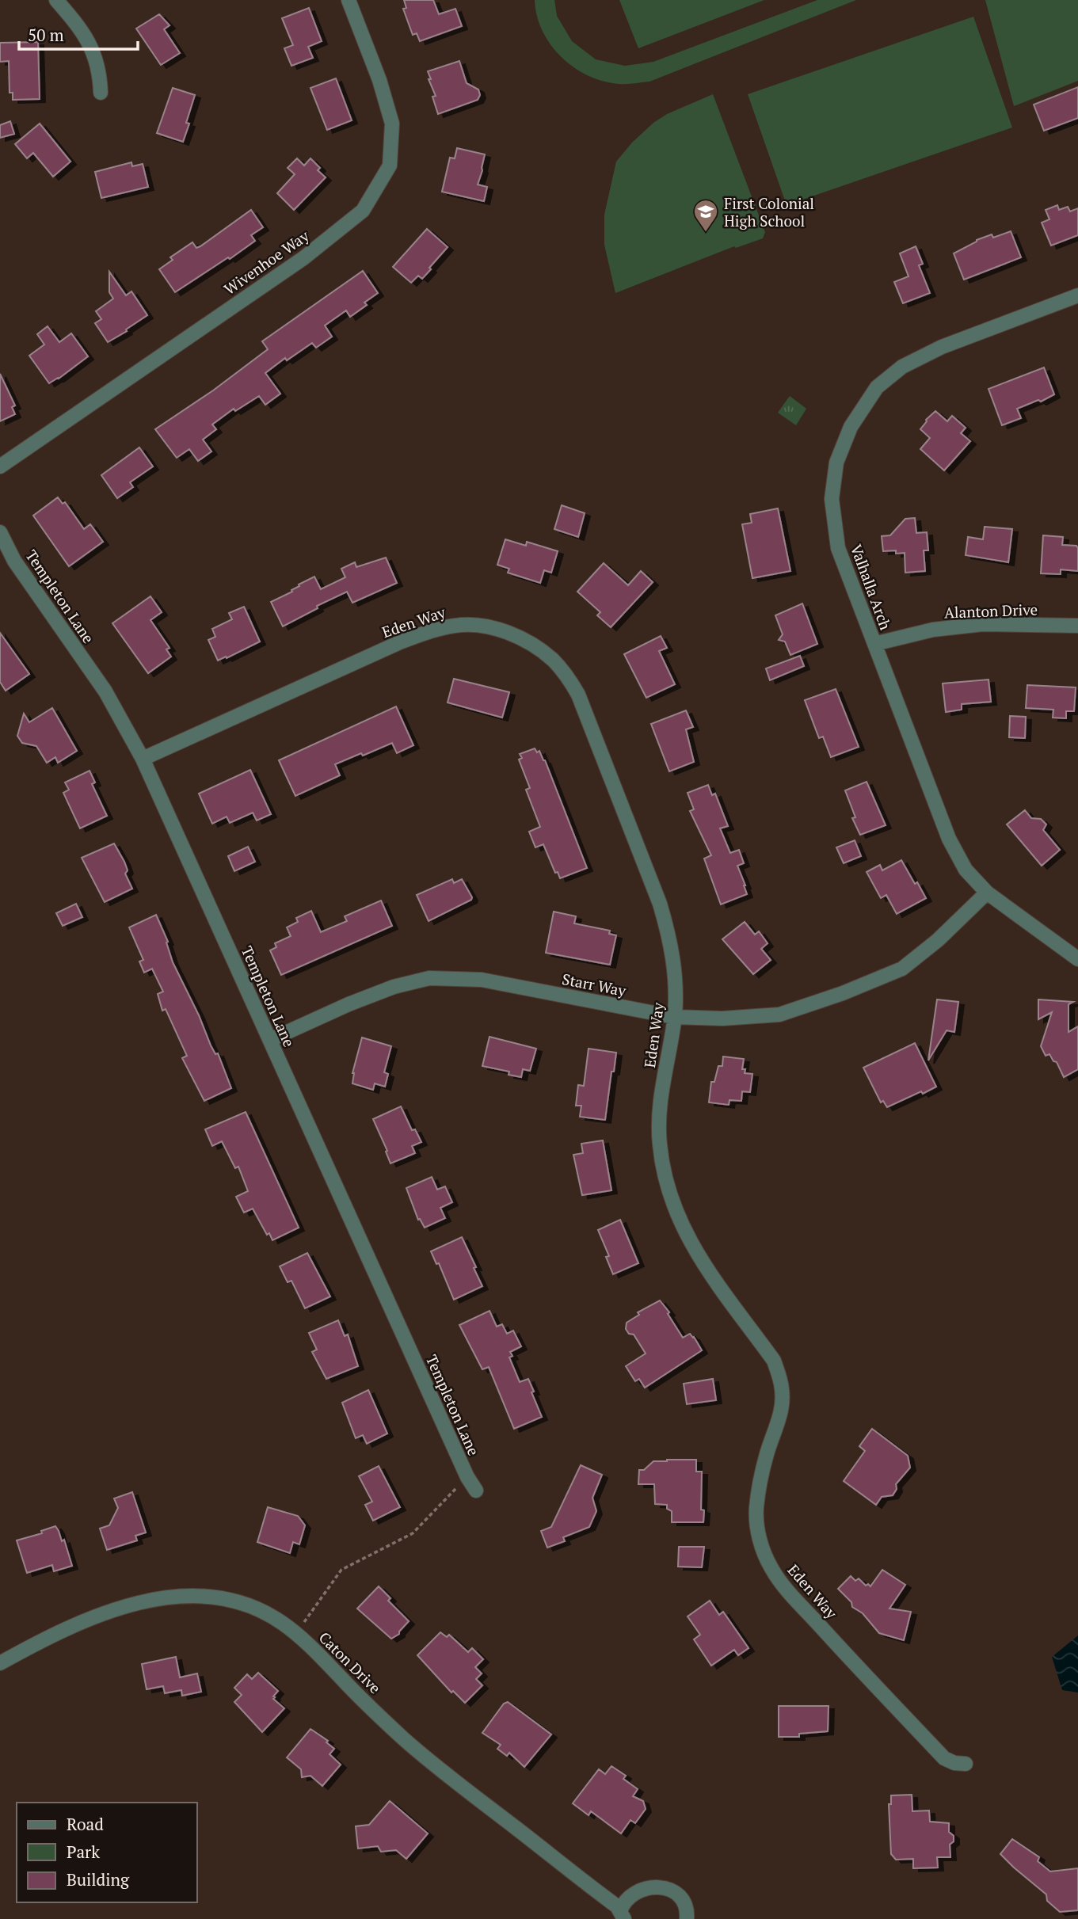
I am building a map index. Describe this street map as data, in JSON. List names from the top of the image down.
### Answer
{
  "streets": {
    "street": [
      "Wivenhoe Way",
      "Valhalla Arch",
      "Templeton Lane",
      "Alanton Drive",
      "Eden Way",
      "Starr Way",
      "Caton Drive"
    ]
  },
  "crossings": [
    ["Valhalla Arch", "Alanton Drive"],
    ["Valhalla Arch", "Starr Way"],
    ["Templeton Lane", "Eden Way"],
    ["Templeton Lane", "Starr Way"],
    ["Eden Way", "Starr Way"]
  ],
  "places": {
    "school or university": ["First Colonial High School"]
  },
  "legend": ["Road", "Park", "Building"],
  "scale_bar": "50 m"
}
